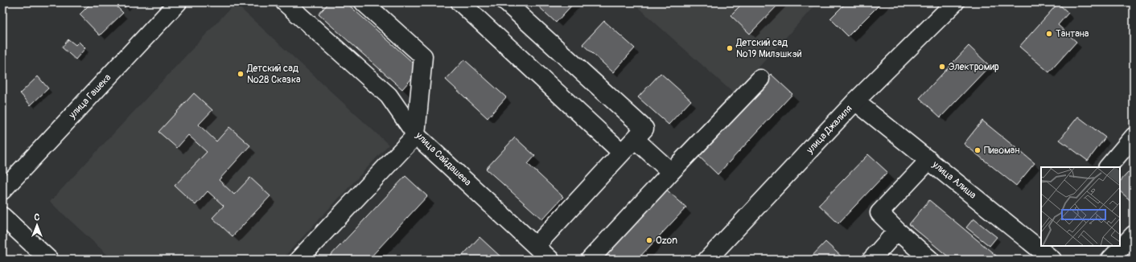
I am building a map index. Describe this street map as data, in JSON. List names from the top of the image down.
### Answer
{
  "streets": {
    "street": [
      "улица Гашека",
      "улица Джалиля",
      "улица Сайдашева",
      "улица Алиша"
    ]
  },
  "crossings": [
    ["улица Джалиля", "улица Алиша"]
  ],
  "places": [
    "Тантана",
    "Детский сад №19 Милэшкэй",
    "Электромир",
    "Детский сад №28 Сказка",
    "Пивоман",
    "Ozon"
  ],
  "north": "top"
}
